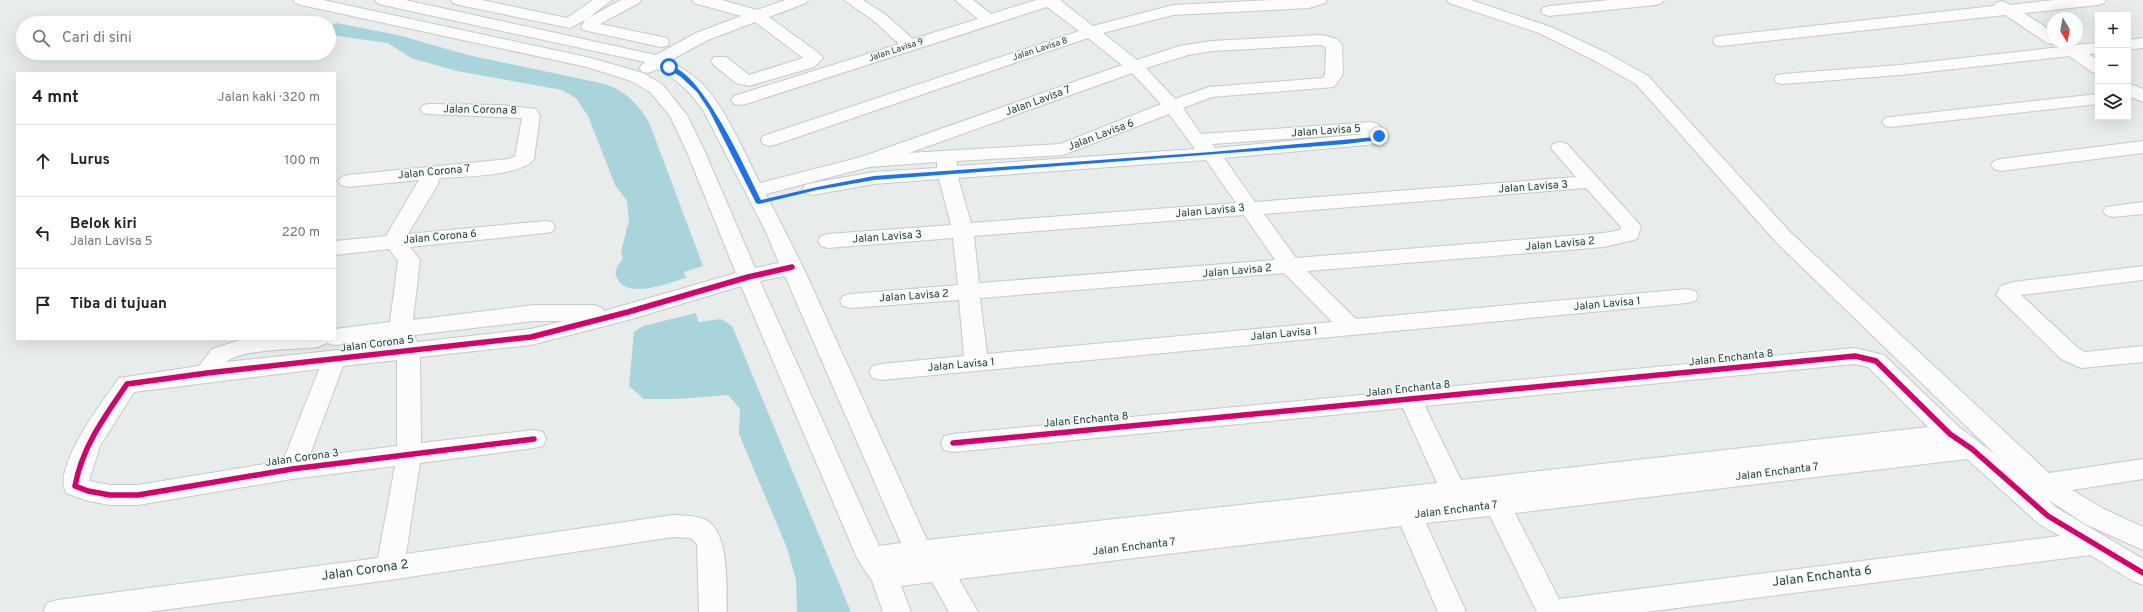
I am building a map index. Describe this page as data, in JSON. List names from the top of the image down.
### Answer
{
  "streets": {
    "street": [
      "Jalan Lavisa 8",
      "Jalan Lavisa 9",
      "Jalan Lavisa 7",
      "Jalan Corona 8",
      "Jalan Lavisa 5",
      "Jalan Lavisa 6",
      "Jalan Corona 7",
      "Jalan Lavisa 3",
      "Jalan Corona 6",
      "Jalan Lavisa 2",
      "Jalan Lavisa 1",
      "Jalan Corona 5",
      "Jalan Enchanta 8",
      "Jalan Corona 3",
      "Jalan Enchanta 7",
      "Jalan Corona 2",
      "Jalan Enchanta 6"
    ]
  },
  "crossings": [
    ["Jalan Lavisa 7", "Jalan Lavisa 5"],
    ["Jalan Lavisa 7", "Jalan Lavisa 6"],
    ["Jalan Corona 8", "Jalan Corona 7"],
    ["Jalan Lavisa 5", "Jalan Lavisa 6"],
    ["Jalan Lavisa 3", "Jalan Lavisa 2"],
    ["Jalan Corona 5", "Jalan Corona 3"],
    ["Jalan Enchanta 8", "Jalan Enchanta 7"]
  ],
  "north": "bottom",
  "page": {
    "map_buttons": ["+", "−"],
    "search": "Cari di sini",
    "heading": ["4 mnt", "Jalan kaki · 320 m"],
    "list": [
      ["Lurus", "100 m"],
      ["Belok kiri", "Jalan Lavisa 5", "220 m"],
      "Tiba di tujuan"
    ]
  }
}
